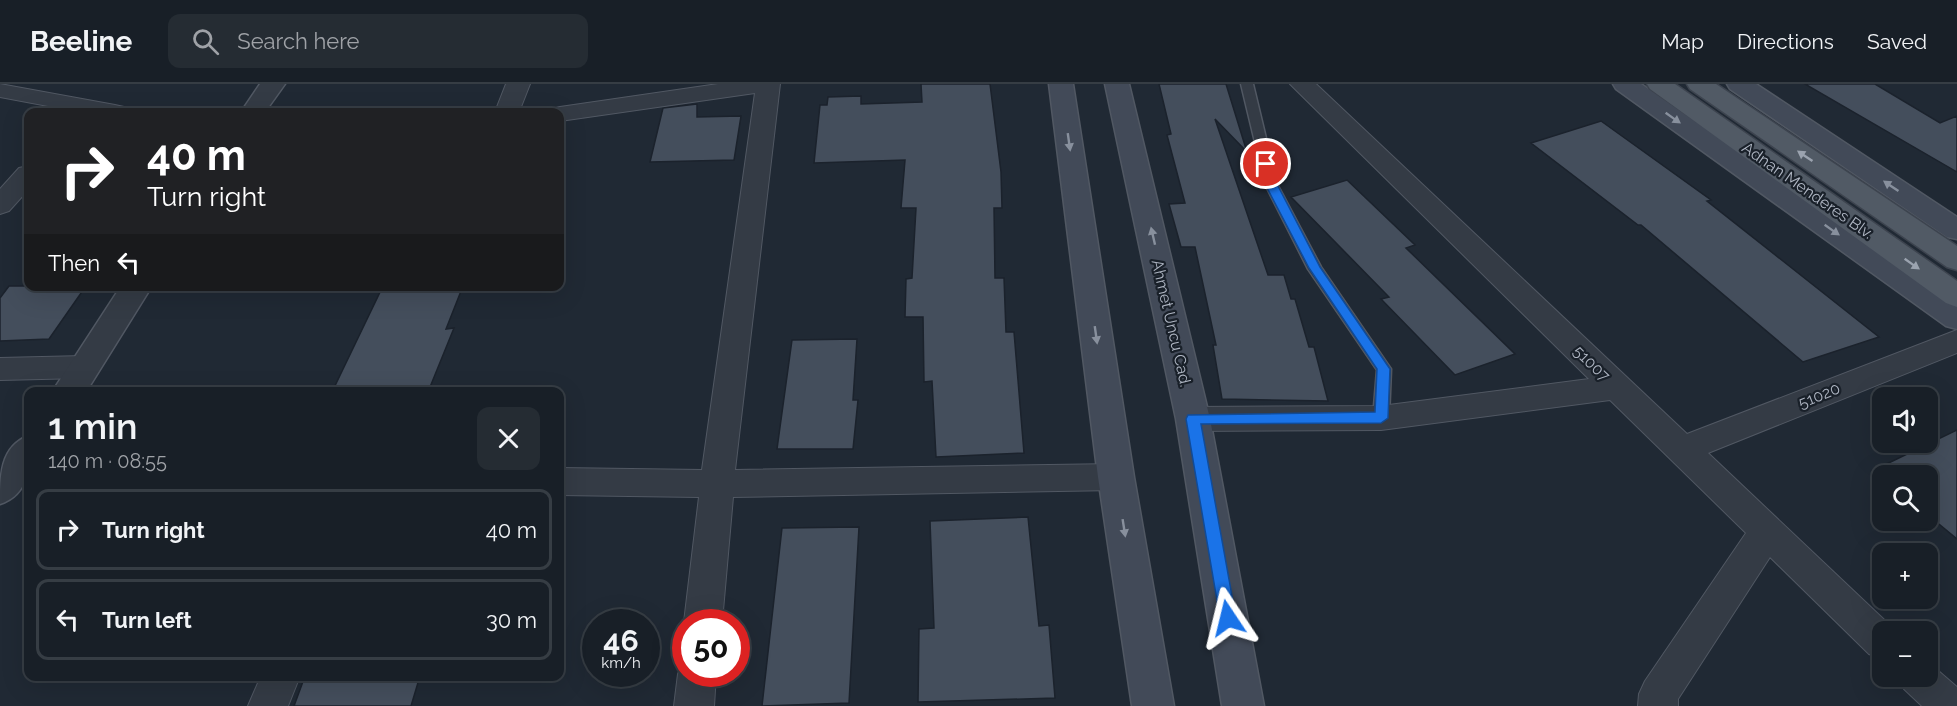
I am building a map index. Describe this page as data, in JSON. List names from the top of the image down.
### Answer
{
  "streets": {
    "main road": ["Adnan Menderes Blv.", "Ahmet Uncu Cad."],
    "street": ["51007", "51020"]
  },
  "crossings": [
    ["51007", "51020"]
  ],
  "page": {
    "header": "Beeline",
    "search": "Search here",
    "nav": ["Map", "Directions", "Saved"],
    "turn": ["40 m", "Turn right"],
    "then": "Then",
    "map_buttons": ["+", "−"],
    "heading": ["1 min", "140 m · 08:55"],
    "list": [
      {
        "name": "Turn right",
        "value": "40 m"
      },
      {
        "name": "Turn left",
        "value": "30 m"
      }
    ],
    "speed": "46 km/h",
    "limit": "50"
  }
}
